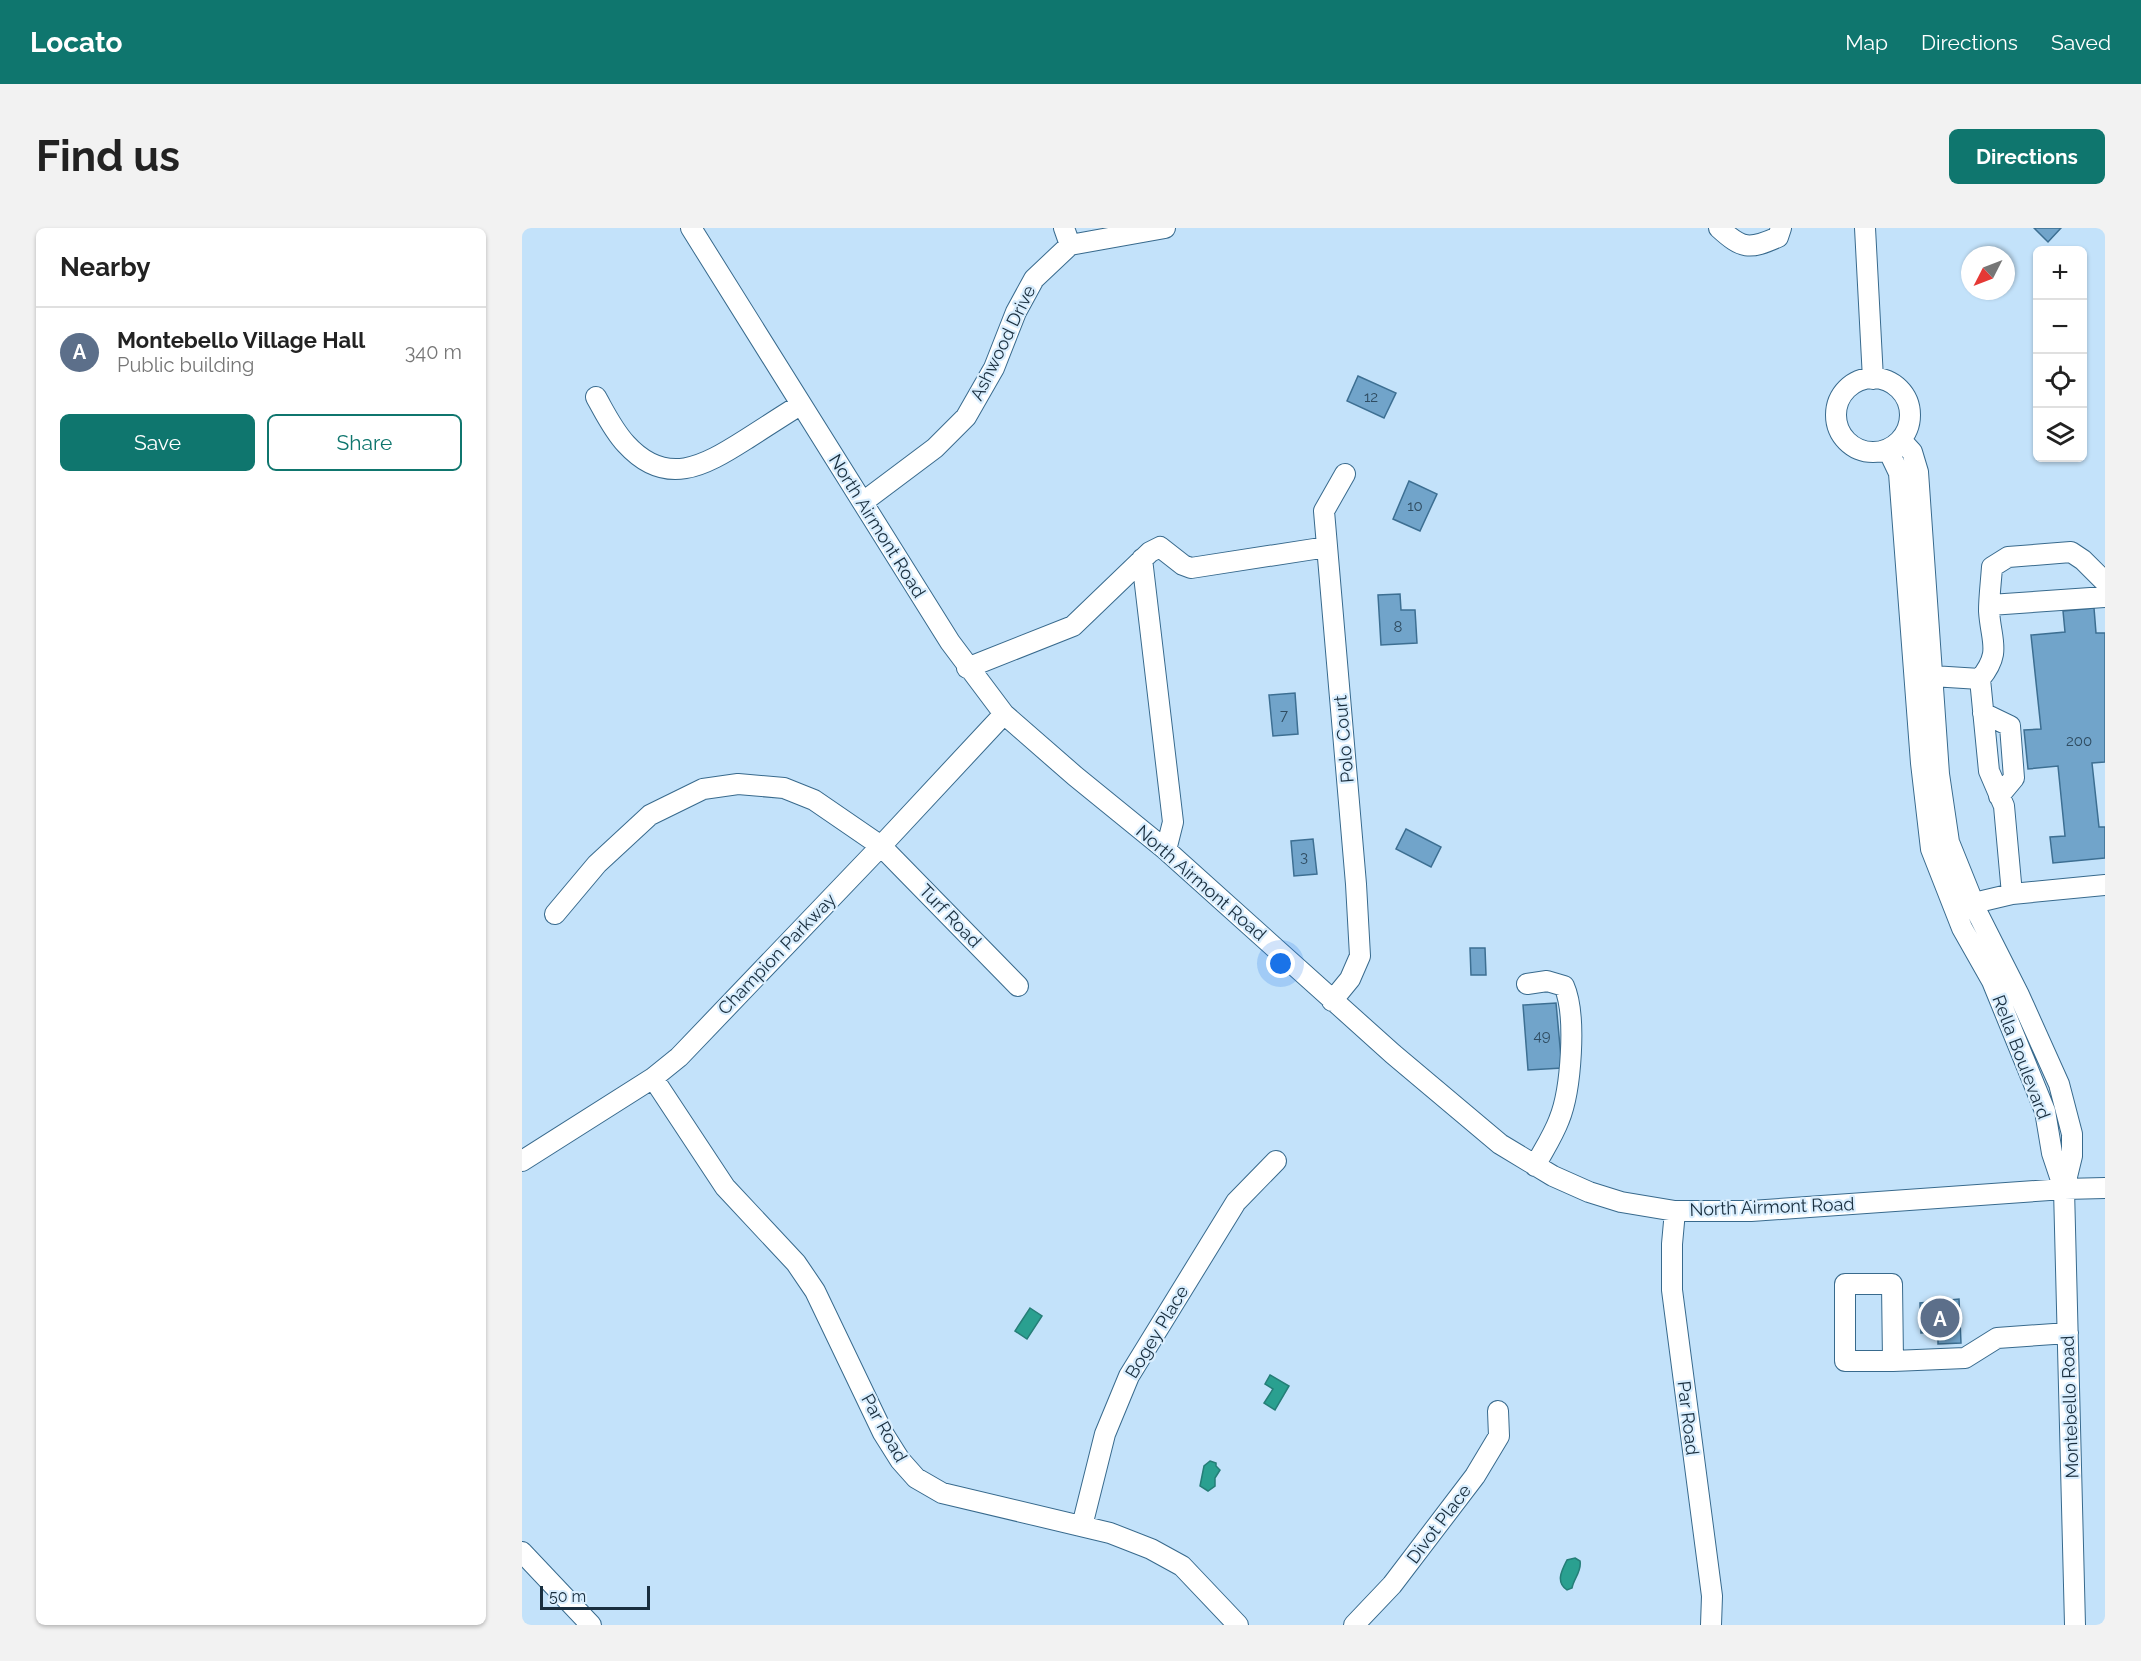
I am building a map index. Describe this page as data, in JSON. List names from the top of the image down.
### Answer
{
  "streets": {
    "street": [
      "Ashwood Drive",
      "North Airmont Road",
      "Polo Court",
      "Turf Road",
      "Champion Parkway",
      "Rella Boulevard",
      "Bogey Place",
      "Montebello Road",
      "Par Road",
      "Divot Place"
    ]
  },
  "crossings": [
    ["Ashwood Drive", "North Airmont Road"],
    ["North Airmont Road", "Polo Court"],
    ["North Airmont Road", "Champion Parkway"],
    ["North Airmont Road", "Rella Boulevard"],
    ["North Airmont Road", "Montebello Road"],
    ["North Airmont Road", "Par Road"],
    ["Turf Road", "Champion Parkway"],
    ["Champion Parkway", "Par Road"],
    ["Rella Boulevard", "Montebello Road"],
    ["Bogey Place", "Par Road"]
  ],
  "house_numbers": [
    "12",
    "10",
    "8",
    "7",
    "200",
    "3",
    "49"
  ],
  "scale_bar": "50 m",
  "north": "bottom left",
  "page": {
    "header": "Locato",
    "nav": ["Map", "Directions", "Saved"],
    "buttons": [
      "Directions",
      ["Save", "Share"]
    ],
    "title": "Find us",
    "heading": "Nearby",
    "map_buttons": ["+", "−"],
    "list": [
      {
        "mark": "A",
        "name": "Montebello Village Hall",
        "note": "Public building",
        "value": "340 m"
      }
    ],
    "pins": "A",
    "scale": "50 m"
  }
}
